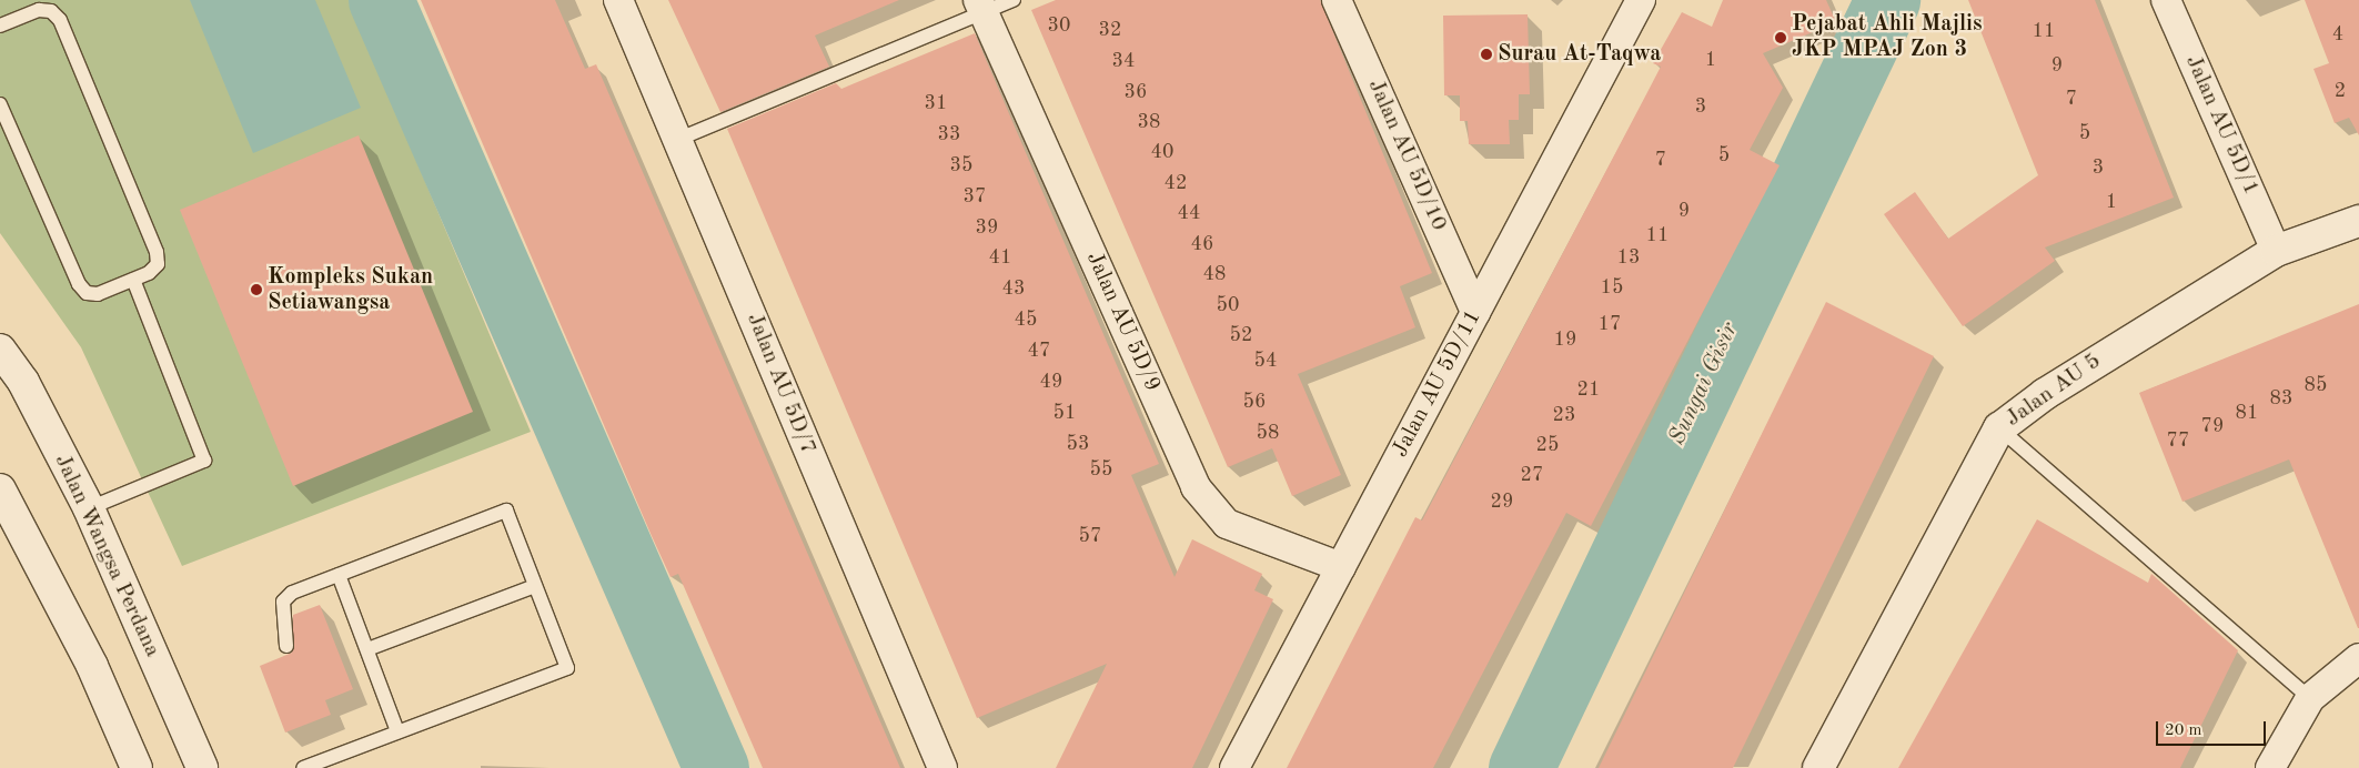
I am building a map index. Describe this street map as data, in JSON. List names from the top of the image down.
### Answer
{
  "streets": {
    "main road": ["Jalan AU 5", "Jalan Wangsa Perdana"],
    "street": [
      "Jalan AU 5D/1",
      "Jalan AU 5D/10",
      "Jalan AU 5D/9",
      "Jalan AU 5D/7",
      "Jalan AU 5D/11"
    ]
  },
  "crossings": [
    ["Jalan AU 5D/1", "Jalan AU 5"],
    ["Jalan AU 5D/10", "Jalan AU 5D/11"],
    ["Jalan AU 5D/9", "Jalan AU 5D/11"]
  ],
  "water": ["Sungai Gisir"],
  "places": ["Pejabat Ahli Majlis JKP MPAJ Zon 3", "Surau At-Taqwa", "Kompleks Sukan Setiawangsa"],
  "house_numbers": [
    "30",
    "32",
    "11",
    "4",
    "1",
    "34",
    "9",
    "2",
    "36",
    "7",
    "31",
    "3",
    "38",
    "5",
    "33",
    "40",
    "5",
    "7",
    "35",
    "3",
    "42",
    "37",
    "1",
    "9",
    "44",
    "39",
    "11",
    "46",
    "41",
    "13",
    "48",
    "15",
    "43",
    "50",
    "45",
    "17",
    "52",
    "19",
    "47",
    "54",
    "49",
    "85",
    "21",
    "83",
    "56",
    "51",
    "81",
    "23",
    "79",
    "58",
    "77",
    "53",
    "25",
    "55",
    "27",
    "29",
    "57"
  ],
  "scale_bar": "20 m"
}
